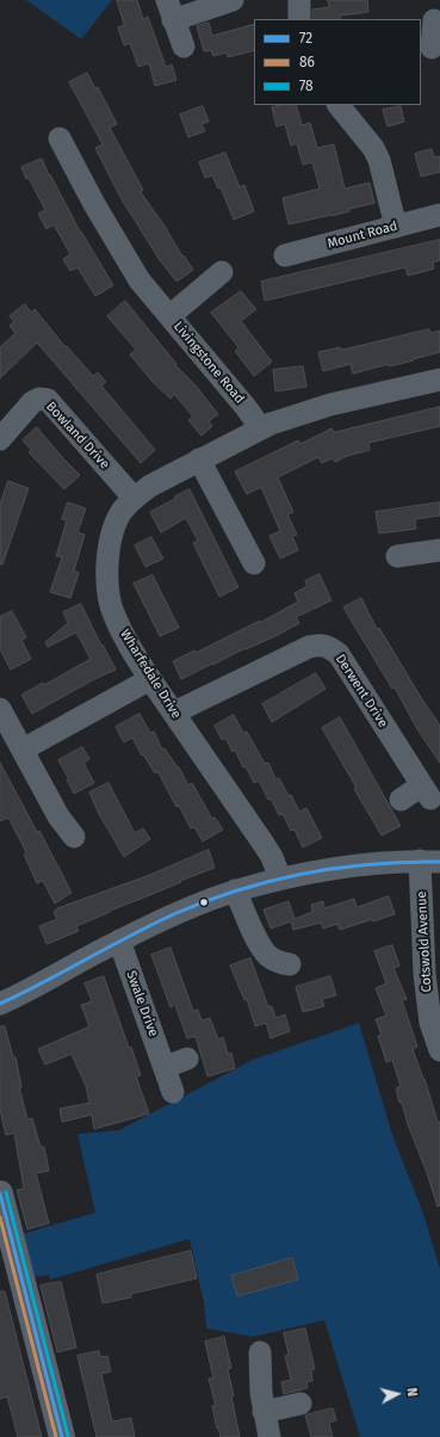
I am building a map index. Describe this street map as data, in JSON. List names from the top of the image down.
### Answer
{
  "streets": {
    "street": [
      "Mount Road",
      "Livingstone Road",
      "Bowland Drive",
      "Wharfedale Drive",
      "Derwent Drive",
      "Cotswold Avenue",
      "Swale Drive"
    ]
  },
  "crossings": [
    ["Livingstone Road", "Wharfedale Drive"],
    ["Bowland Drive", "Wharfedale Drive"],
    ["Wharfedale Drive", "Derwent Drive"]
  ],
  "lines": ["transit line 72", "transit line 78", "transit line 86"],
  "legend": ["72", "86", "78"],
  "north": "right"
}
